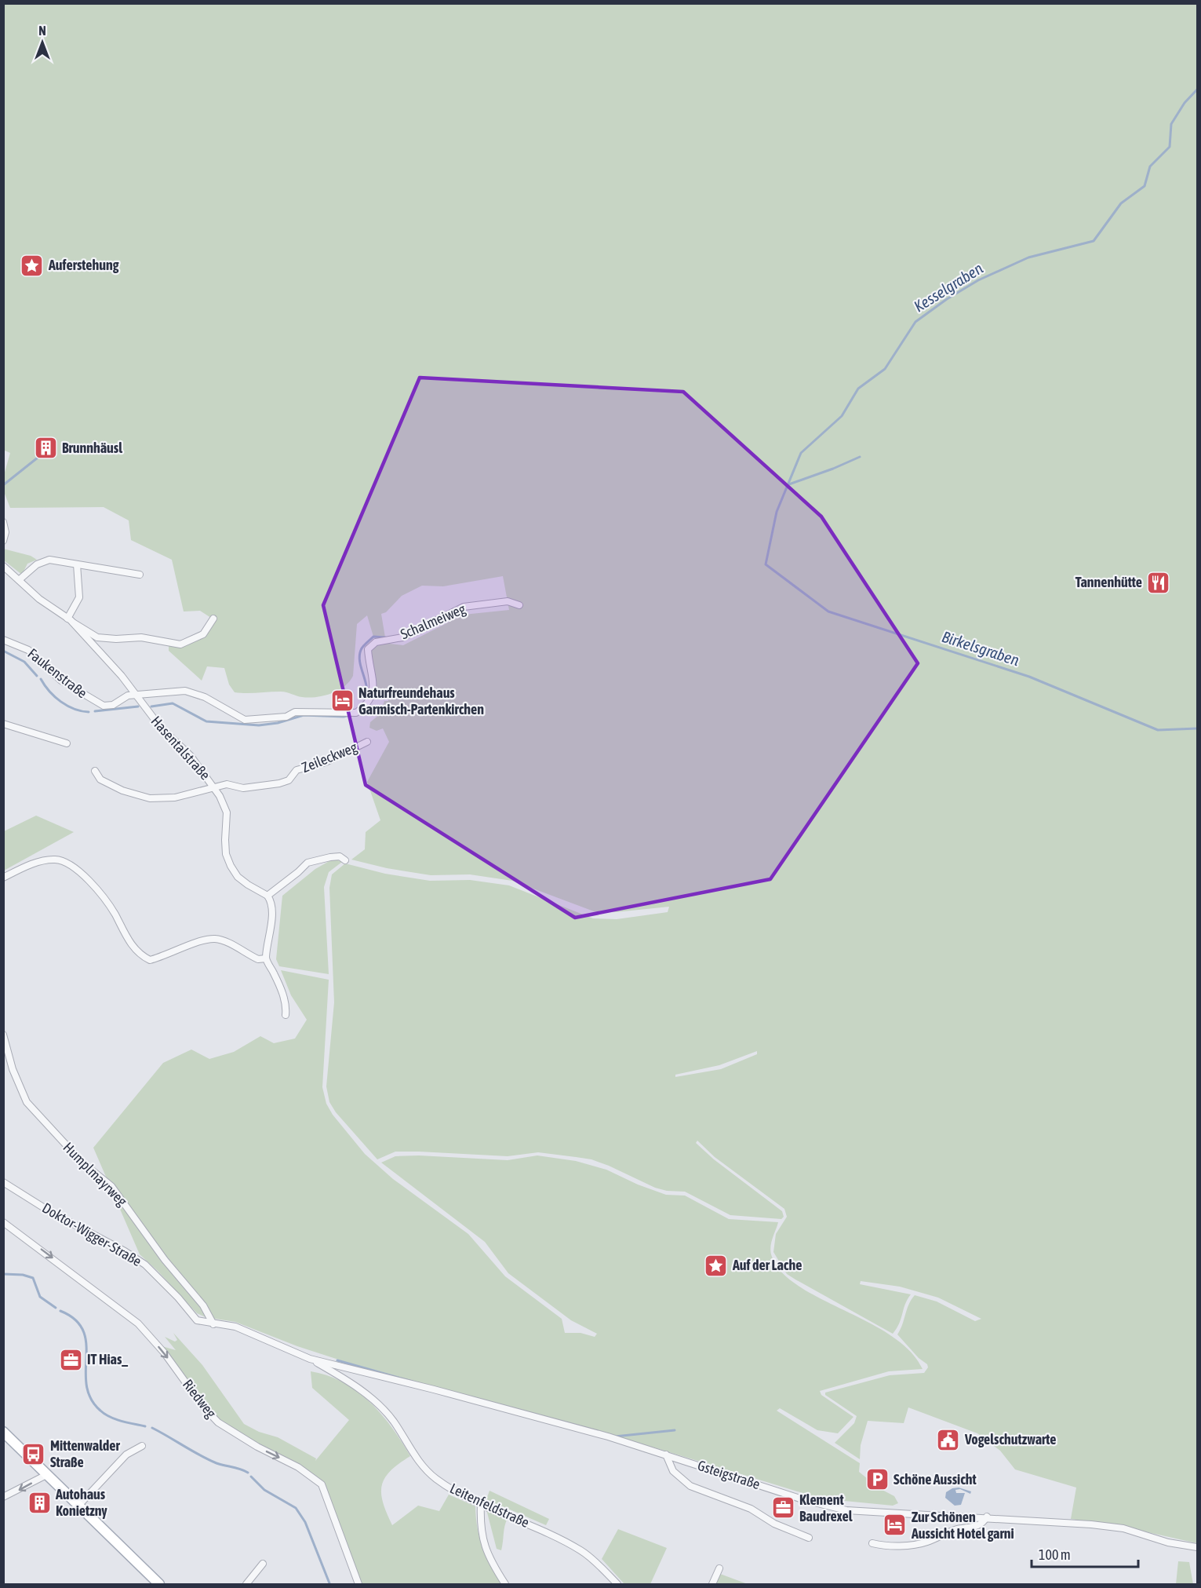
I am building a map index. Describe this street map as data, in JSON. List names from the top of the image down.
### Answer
{
  "streets": {
    "street": [
      "Schalmeiweg",
      "Faukenstraße",
      "Hasentalstraße",
      "Zeileckweg",
      "Humplmayrweg",
      "Doktor-Wigger-Straße",
      "Riedweg",
      "Gsteigstraße",
      "Leitenfeldstraße"
    ]
  },
  "crossings": [
    ["Schalmeiweg", "Faukenstraße"],
    ["Schalmeiweg", "Hasentalstraße"],
    ["Faukenstraße", "Hasentalstraße"],
    ["Hasentalstraße", "Zeileckweg"],
    ["Humplmayrweg", "Doktor-Wigger-Straße"],
    ["Doktor-Wigger-Straße", "Gsteigstraße"],
    ["Doktor-Wigger-Straße", "Leitenfeldstraße"]
  ],
  "one_way": ["Riedweg"],
  "water": ["Kesselgraben", "Birkelsgraben"],
  "places": {
    "place": ["Auferstehung", "Auf der Lache"],
    "building": ["Brunnhäusl", "Autohaus Konietzny"],
    "restaurant": ["Tannenhütte"],
    "hotel": ["Naturfreundehaus Garmisch-Partenkirchen", "Zur Schönen Aussicht Hotel garni"],
    "office": ["IT Hias_", "Klement Baudrexel"],
    "public building": ["Vogelschutzwarte"],
    "bus stop": ["Mittenwalder Straße"],
    "parking": ["Schöne Aussicht"]
  },
  "scale_bar": "100 m",
  "north": "top"
}
